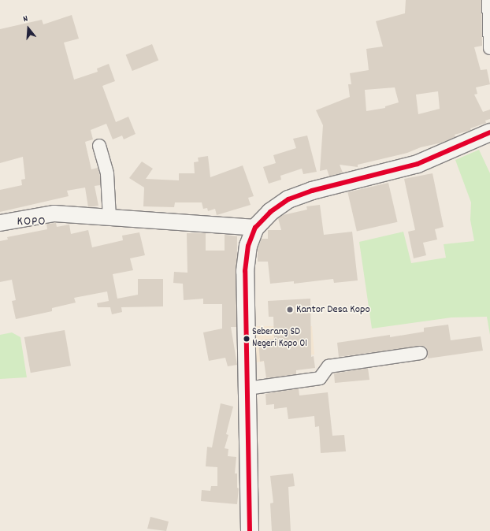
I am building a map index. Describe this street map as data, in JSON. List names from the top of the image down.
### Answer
{
  "districts": ["KOPO"],
  "places": ["Kantor Desa Kopo", "Seberang SD Negeri Kopo 01"],
  "north": "top"
}
